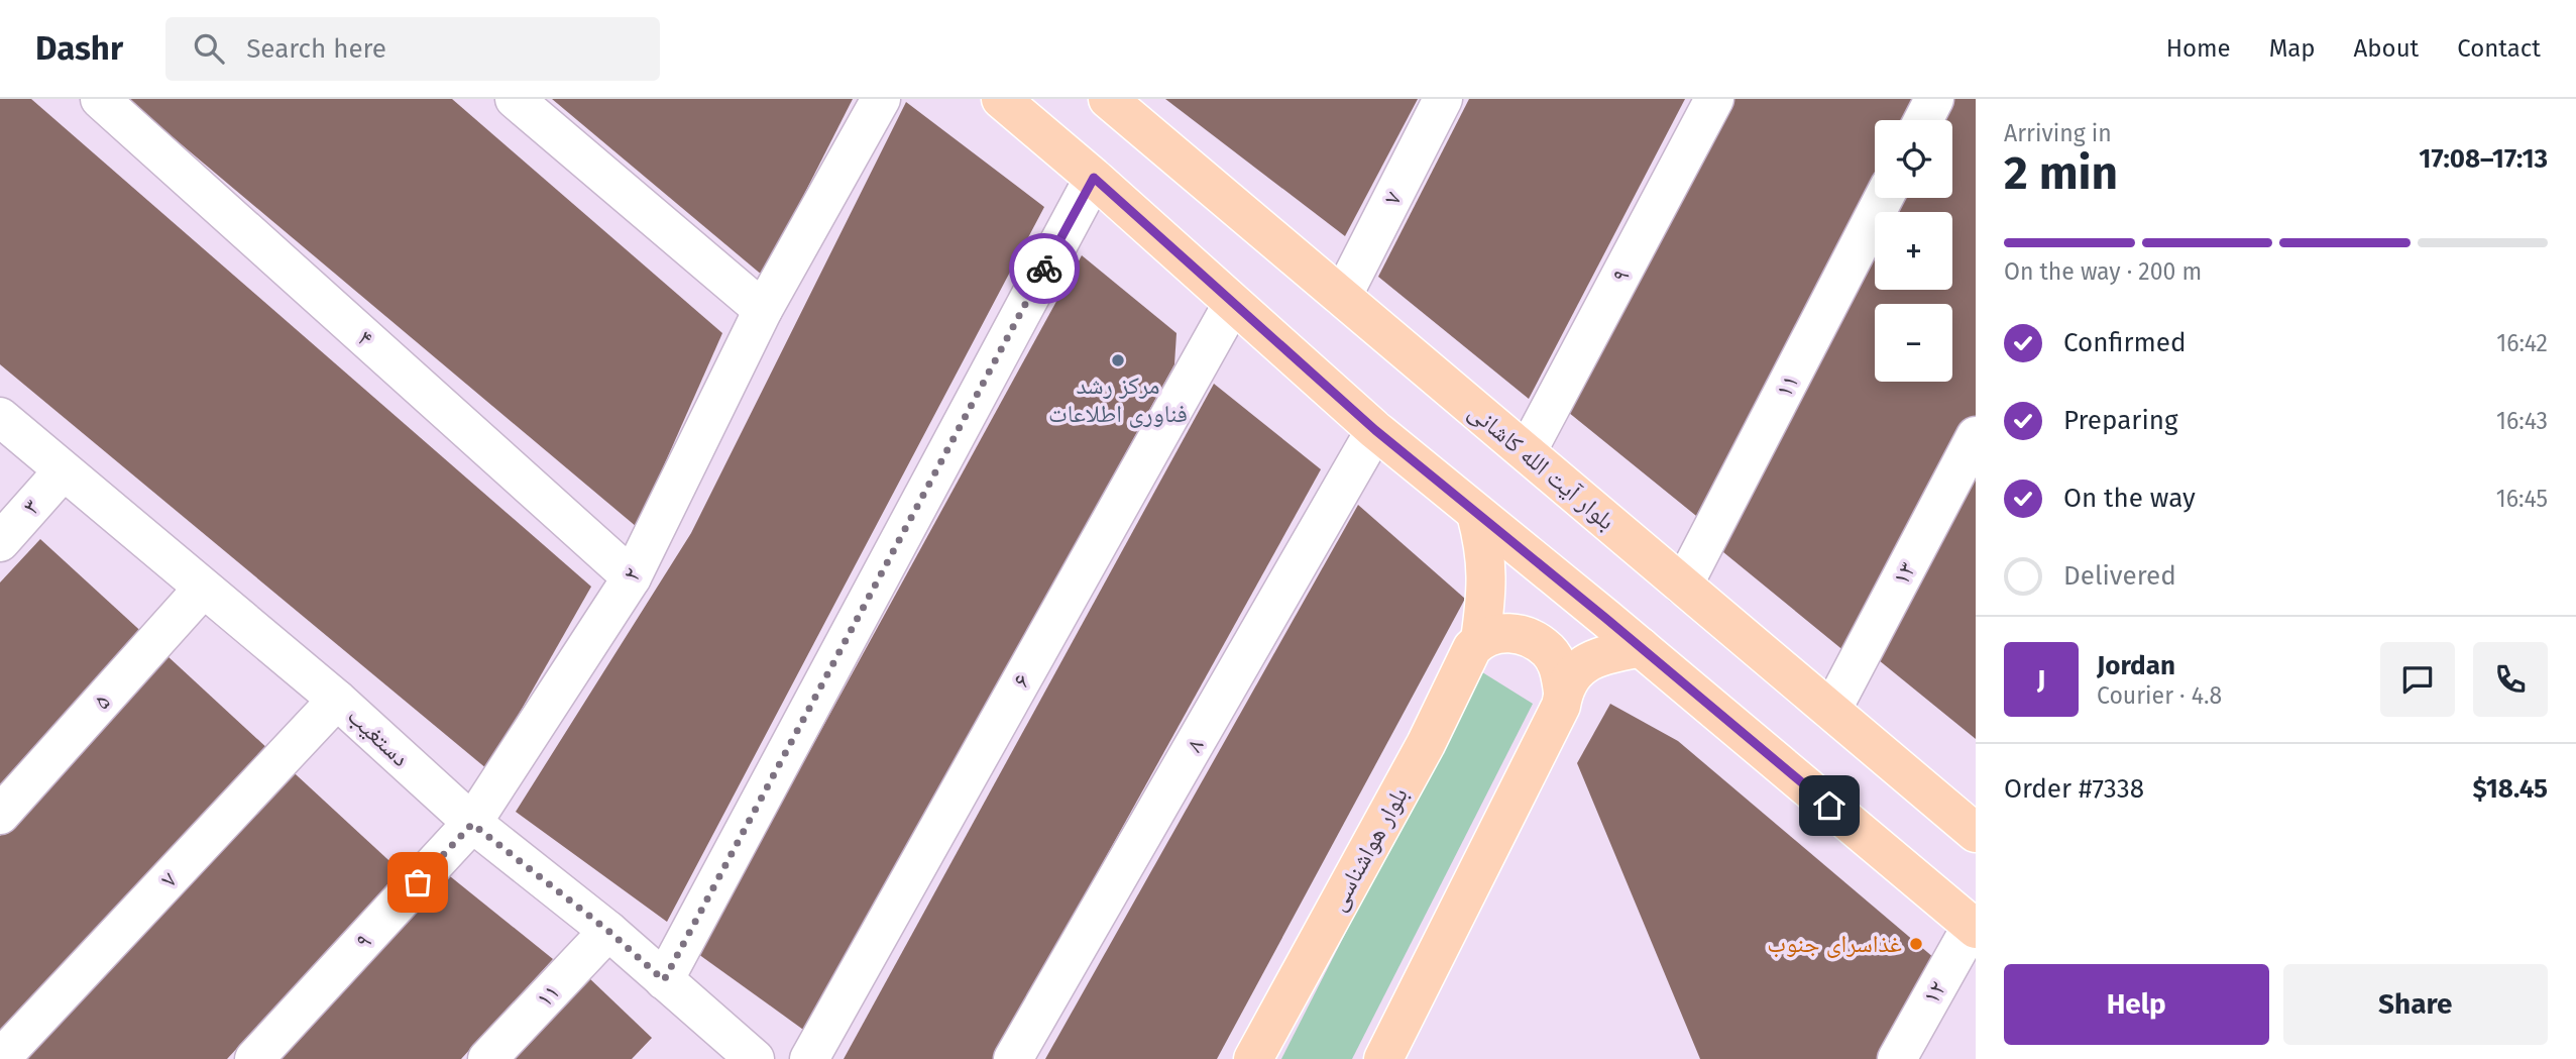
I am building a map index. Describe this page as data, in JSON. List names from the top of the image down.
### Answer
{
  "streets": {
    "main road": ["بلوار آیت الله کاشانی", "بلوار هواشناسی"],
    "street": [
      "۷",
      "۹",
      "۴",
      "۱۱",
      "۳",
      "۱۳",
      "۲",
      "۶",
      "۵",
      "دستغیب",
      "۸",
      "۱۲"
    ]
  },
  "crossings": [
    ["۷", "بلوار آیت الله کاشانی"],
    ["۷", "دستغیب"],
    ["۹", "بلوار آیت الله کاشانی"],
    ["۹", "۲"],
    ["۹", "دستغیب"],
    ["۴", "۲"],
    ["۱۱", "بلوار آیت الله کاشانی"],
    ["۱۱", "دستغیب"],
    ["بلوار آیت الله کاشانی", "۱۳"],
    ["۳", "دستغیب"],
    ["۲", "دستغیب"],
    ["۵", "دستغیب"]
  ],
  "places": ["مرکز رشد فناوری اطلاعات", "غذاسرای جنوب"],
  "page": {
    "header": "Dashr",
    "search": "Search here",
    "nav": [
      "Home",
      "Map",
      "About",
      "Contact"
    ],
    "heading": ["2 min", "Arriving in", "17:08–17:13"],
    "panel": [
      "Jordan",
      "Courier · 4.8",
      "Order #7338",
      "$18.45"
    ],
    "map_buttons": ["+", "−"],
    "bar": "On the way · 200 m",
    "list": [
      ["Confirmed", "16:42"],
      ["Preparing", "16:43"],
      ["On the way", "16:45"],
      "Delivered"
    ],
    "round": "J",
    "buttons": ["Help", "Share"]
  }
}
